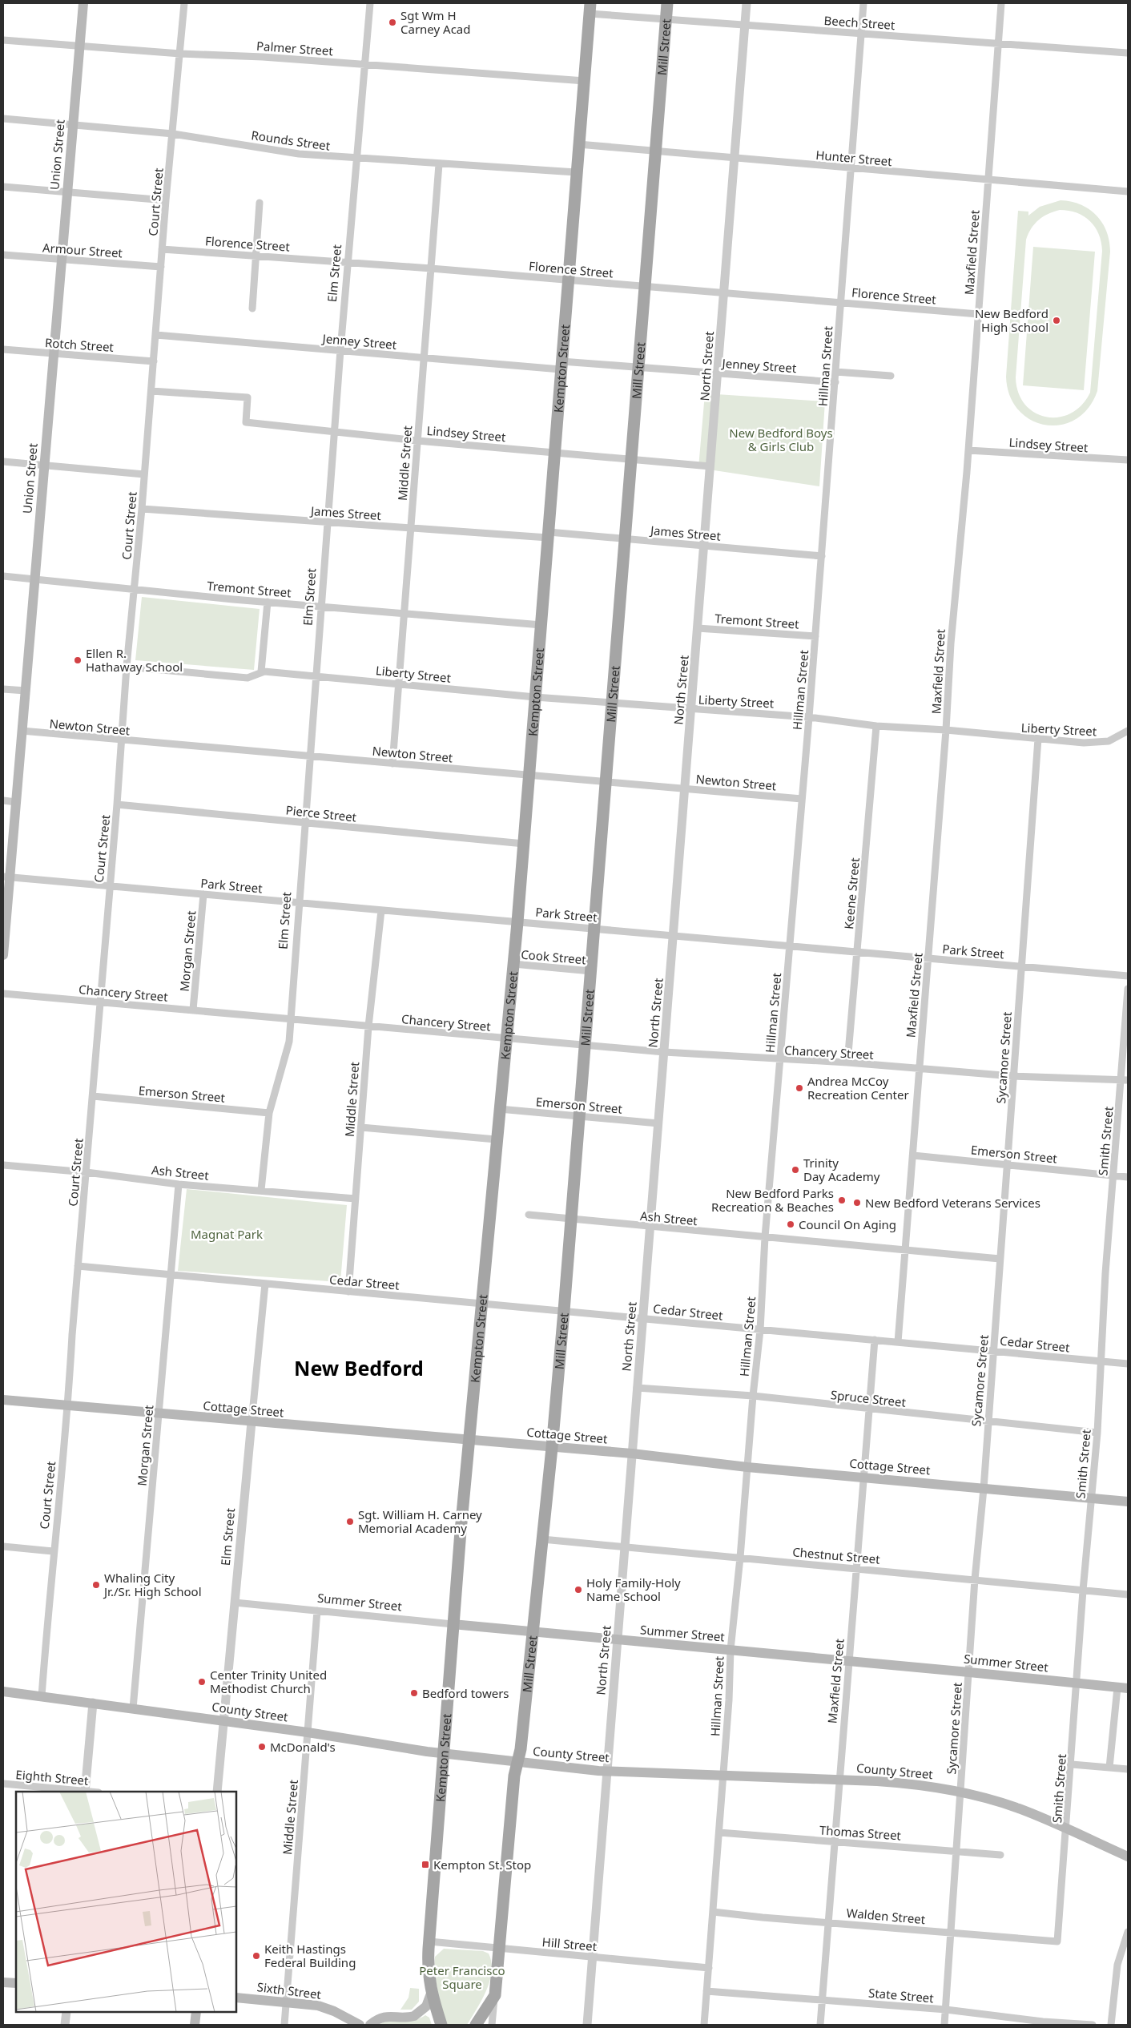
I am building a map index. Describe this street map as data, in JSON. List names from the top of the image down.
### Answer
{
  "streets": {
    "main road": [
      "Mill Street",
      "Union Street",
      "Kempton Street",
      "Cottage Street",
      "Summer Street",
      "County Street",
      "Sixth Street"
    ],
    "street": [
      "Beech Street",
      "Palmer Street",
      "Rounds Street",
      "Hunter Street",
      "Court Street",
      "Florence Street",
      "Armour Street",
      "Maxfield Street",
      "Elm Street",
      "Jenney Street",
      "Rotch Street",
      "North Street",
      "Hillman Street",
      "Lindsey Street",
      "Middle Street",
      "James Street",
      "Tremont Street",
      "Liberty Street",
      "Newton Street",
      "Pierce Street",
      "Park Street",
      "Keene Street",
      "Morgan Street",
      "Cook Street",
      "Chancery Street",
      "Sycamore Street",
      "Emerson Street",
      "Smith Street",
      "Ash Street",
      "Cedar Street",
      "Spruce Street",
      "Chestnut Street",
      "Eighth Street",
      "Thomas Street",
      "Walden Street",
      "Hill Street",
      "State Street"
    ]
  },
  "crossings": [
    ["Beech Street", "Mill Street"],
    ["Beech Street", "Maxfield Street"],
    ["Beech Street", "North Street"],
    ["Beech Street", "Hillman Street"],
    ["Beech Street", "Kempton Street"],
    ["Mill Street", "Hunter Street"],
    ["Mill Street", "Florence Street"],
    ["Mill Street", "Jenney Street"],
    ["Mill Street", "Lindsey Street"],
    ["Mill Street", "James Street"],
    ["Mill Street", "Liberty Street"],
    ["Mill Street", "Newton Street"],
    ["Mill Street", "Park Street"],
    ["Mill Street", "Cook Street"],
    ["Mill Street", "Chancery Street"],
    ["Mill Street", "Emerson Street"],
    ["Mill Street", "Ash Street"],
    ["Mill Street", "Cedar Street"],
    ["Mill Street", "Cottage Street"],
    ["Mill Street", "Chestnut Street"],
    ["Mill Street", "Summer Street"],
    ["Mill Street", "County Street"],
    ["Mill Street", "Hill Street"],
    ["Palmer Street", "Union Street"],
    ["Palmer Street", "Court Street"],
    ["Palmer Street", "Elm Street"],
    ["Palmer Street", "Kempton Street"],
    ["Rounds Street", "Union Street"],
    ["Rounds Street", "Court Street"],
    ["Rounds Street", "Elm Street"],
    ["Rounds Street", "Kempton Street"],
    ["Rounds Street", "Middle Street"],
    ["Union Street", "Armour Street"],
    ["Union Street", "Rotch Street"],
    ["Union Street", "Tremont Street"],
    ["Union Street", "Newton Street"],
    ["Union Street", "Park Street"],
    ["Hunter Street", "Maxfield Street"],
    ["Hunter Street", "North Street"],
    ["Hunter Street", "Hillman Street"],
    ["Hunter Street", "Kempton Street"],
    ["Court Street", "Florence Street"],
    ["Court Street", "Armour Street"],
    ["Court Street", "Jenney Street"],
    ["Court Street", "Rotch Street"],
    ["Court Street", "Lindsey Street"],
    ["Court Street", "James Street"],
    ["Court Street", "Tremont Street"],
    ["Court Street", "Liberty Street"],
    ["Court Street", "Newton Street"],
    ["Court Street", "Pierce Street"],
    ["Court Street", "Park Street"],
    ["Court Street", "Chancery Street"],
    ["Court Street", "Emerson Street"],
    ["Court Street", "Ash Street"],
    ["Court Street", "Cedar Street"],
    ["Court Street", "Cottage Street"],
    ["Court Street", "County Street"],
    ["Florence Street", "Maxfield Street"],
    ["Florence Street", "Elm Street"],
    ["Florence Street", "North Street"],
    ["Florence Street", "Hillman Street"],
    ["Florence Street", "Kempton Street"],
    ["Florence Street", "Middle Street"],
    ["Maxfield Street", "Lindsey Street"],
    ["Maxfield Street", "Liberty Street"],
    ["Maxfield Street", "Park Street"],
    ["Maxfield Street", "Chancery Street"],
    ["Maxfield Street", "Emerson Street"],
    ["Maxfield Street", "Ash Street"],
    ["Maxfield Street", "Cedar Street"],
    ["Maxfield Street", "Spruce Street"],
    ["Maxfield Street", "Cottage Street"],
    ["Maxfield Street", "Chestnut Street"],
    ["Maxfield Street", "Summer Street"],
    ["Maxfield Street", "County Street"],
    ["Maxfield Street", "Thomas Street"],
    ["Maxfield Street", "Walden Street"],
    ["Maxfield Street", "State Street"],
    ["Elm Street", "Jenney Street"],
    ["Elm Street", "Lindsey Street"],
    ["Elm Street", "James Street"],
    ["Elm Street", "Tremont Street"],
    ["Elm Street", "Liberty Street"],
    ["Elm Street", "Newton Street"],
    ["Elm Street", "Pierce Street"],
    ["Elm Street", "Park Street"],
    ["Elm Street", "Chancery Street"],
    ["Elm Street", "Emerson Street"],
    ["Elm Street", "Ash Street"],
    ["Elm Street", "Cedar Street"],
    ["Elm Street", "Cottage Street"],
    ["Elm Street", "Summer Street"],
    ["Elm Street", "County Street"],
    ["Jenney Street", "North Street"],
    ["Jenney Street", "Hillman Street"],
    ["Jenney Street", "Kempton Street"],
    ["Jenney Street", "Middle Street"],
    ["North Street", "Lindsey Street"],
    ["North Street", "James Street"],
    ["North Street", "Tremont Street"],
    ["North Street", "Liberty Street"],
    ["North Street", "Newton Street"],
    ["North Street", "Park Street"],
    ["North Street", "Chancery Street"],
    ["North Street", "Emerson Street"],
    ["North Street", "Ash Street"],
    ["North Street", "Cedar Street"],
    ["North Street", "Spruce Street"],
    ["North Street", "Cottage Street"],
    ["North Street", "Chestnut Street"],
    ["North Street", "Summer Street"],
    ["North Street", "County Street"],
    ["North Street", "Hill Street"],
    ["Hillman Street", "James Street"],
    ["Hillman Street", "Tremont Street"],
    ["Hillman Street", "Liberty Street"],
    ["Hillman Street", "Newton Street"],
    ["Hillman Street", "Park Street"],
    ["Hillman Street", "Chancery Street"],
    ["Hillman Street", "Ash Street"],
    ["Hillman Street", "Cedar Street"],
    ["Hillman Street", "Spruce Street"],
    ["Hillman Street", "Cottage Street"],
    ["Hillman Street", "Chestnut Street"],
    ["Hillman Street", "Summer Street"],
    ["Hillman Street", "County Street"],
    ["Hillman Street", "Thomas Street"],
    ["Hillman Street", "Walden Street"],
    ["Hillman Street", "Hill Street"],
    ["Hillman Street", "State Street"],
    ["Kempton Street", "Lindsey Street"],
    ["Kempton Street", "James Street"],
    ["Kempton Street", "Tremont Street"],
    ["Kempton Street", "Liberty Street"],
    ["Kempton Street", "Newton Street"],
    ["Kempton Street", "Pierce Street"],
    ["Kempton Street", "Park Street"],
    ["Kempton Street", "Cook Street"],
    ["Kempton Street", "Chancery Street"],
    ["Kempton Street", "Emerson Street"],
    ["Kempton Street", "Cedar Street"],
    ["Kempton Street", "Cottage Street"],
    ["Kempton Street", "Summer Street"],
    ["Kempton Street", "County Street"],
    ["Kempton Street", "Hill Street"],
    ["Lindsey Street", "Middle Street"],
    ["Middle Street", "James Street"],
    ["Middle Street", "Tremont Street"],
    ["Middle Street", "Liberty Street"],
    ["Middle Street", "Newton Street"],
    ["Middle Street", "Park Street"],
    ["Middle Street", "Chancery Street"],
    ["Middle Street", "Ash Street"],
    ["Middle Street", "Cedar Street"],
    ["Middle Street", "Summer Street"],
    ["Middle Street", "County Street"],
    ["Middle Street", "Sixth Street"],
    ["Liberty Street", "Keene Street"],
    ["Liberty Street", "Sycamore Street"],
    ["Park Street", "Keene Street"],
    ["Park Street", "Morgan Street"],
    ["Park Street", "Sycamore Street"],
    ["Keene Street", "Chancery Street"],
    ["Morgan Street", "Chancery Street"],
    ["Morgan Street", "Ash Street"],
    ["Morgan Street", "Cedar Street"],
    ["Morgan Street", "Cottage Street"],
    ["Morgan Street", "County Street"],
    ["Chancery Street", "Sycamore Street"],
    ["Chancery Street", "Smith Street"],
    ["Sycamore Street", "Emerson Street"],
    ["Sycamore Street", "Ash Street"],
    ["Sycamore Street", "Cedar Street"],
    ["Sycamore Street", "Spruce Street"],
    ["Sycamore Street", "Cottage Street"],
    ["Sycamore Street", "Chestnut Street"],
    ["Sycamore Street", "Summer Street"],
    ["Sycamore Street", "County Street"],
    ["Sycamore Street", "Thomas Street"],
    ["Sycamore Street", "Walden Street"],
    ["Sycamore Street", "State Street"],
    ["Emerson Street", "Smith Street"],
    ["Smith Street", "Cedar Street"],
    ["Smith Street", "Spruce Street"],
    ["Smith Street", "Cottage Street"],
    ["Smith Street", "Chestnut Street"],
    ["Smith Street", "Summer Street"],
    ["Smith Street", "County Street"],
    ["Smith Street", "Walden Street"]
  ],
  "districts": ["New Bedford"],
  "parks": ["New Bedford Boys & Girls Club", "Magnat Park", "Peter Francisco Square"],
  "places": {
    "other": [
      "Sgt Wm H Carney Acad",
      "New Bedford High School",
      "Ellen R. Hathaway School",
      "Andrea McCoy Recreation Center",
      "Trinity Day Academy",
      "New Bedford Parks Recreation & Beaches",
      "New Bedford Veterans Services",
      "Council On Aging",
      "Sgt. William H. Carney Memorial Academy",
      "Whaling City Jr./Sr. High School",
      "Holy Family-Holy Name School",
      "Center Trinity United Methodist Church",
      "Bedford towers",
      "McDonald's",
      "Keith Hastings Federal Building"
    ],
    "transit": ["Kempton St. Stop"]
  }
}
